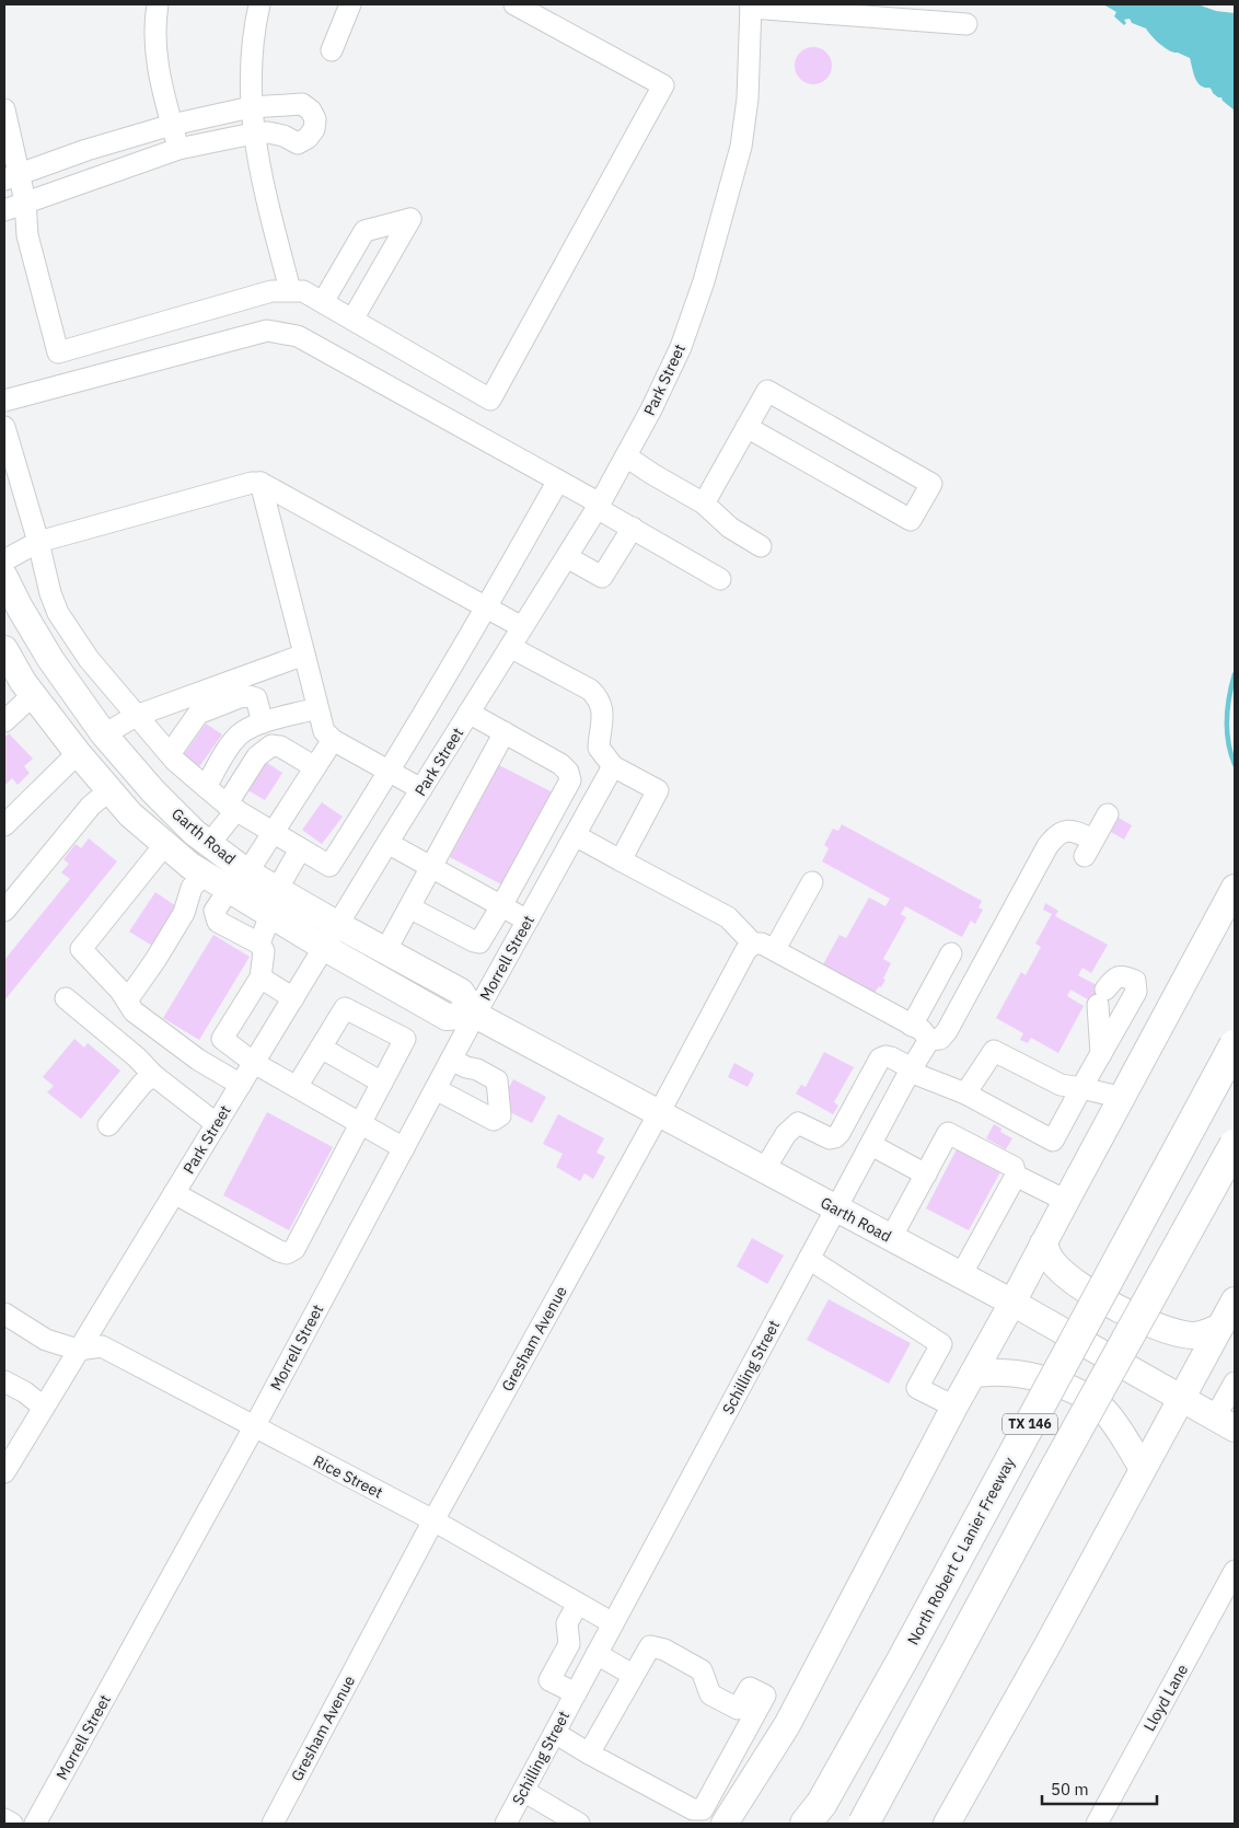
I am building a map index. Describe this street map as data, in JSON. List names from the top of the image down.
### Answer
{
  "streets": {
    "highway": ["TX 146", "North Robert C Lanier Freeway"],
    "main road": ["Garth Road"],
    "street": [
      "Park Street",
      "Morrell Street",
      "Gresham Avenue",
      "Schilling Street",
      "Rice Street",
      "Lloyd Lane"
    ]
  },
  "crossings": [
    ["Park Street", "Garth Road"],
    ["Park Street", "Rice Street"],
    ["Garth Road", "Morrell Street"],
    ["Garth Road", "Gresham Avenue"],
    ["Garth Road", "Schilling Street"],
    ["Morrell Street", "Rice Street"],
    ["Gresham Avenue", "Rice Street"],
    ["Schilling Street", "Rice Street"]
  ],
  "scale_bar": "50 m"
}
